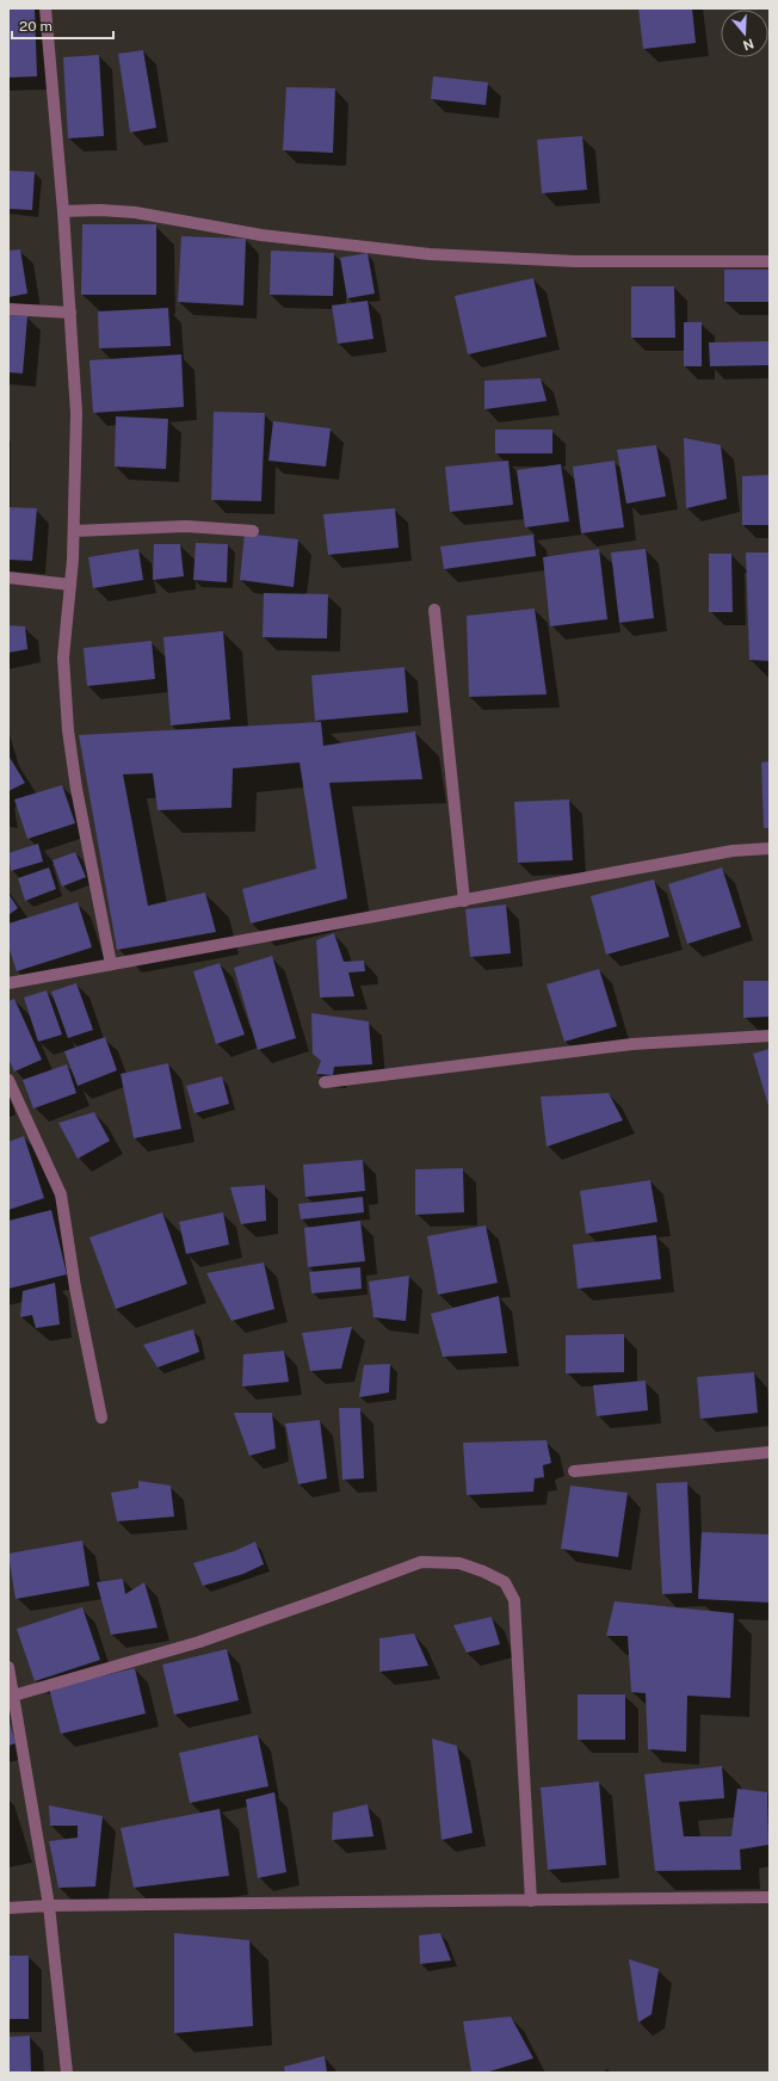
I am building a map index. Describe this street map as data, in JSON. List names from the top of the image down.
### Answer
{
  "scale_bar": "20 m",
  "north": "bottom"
}
